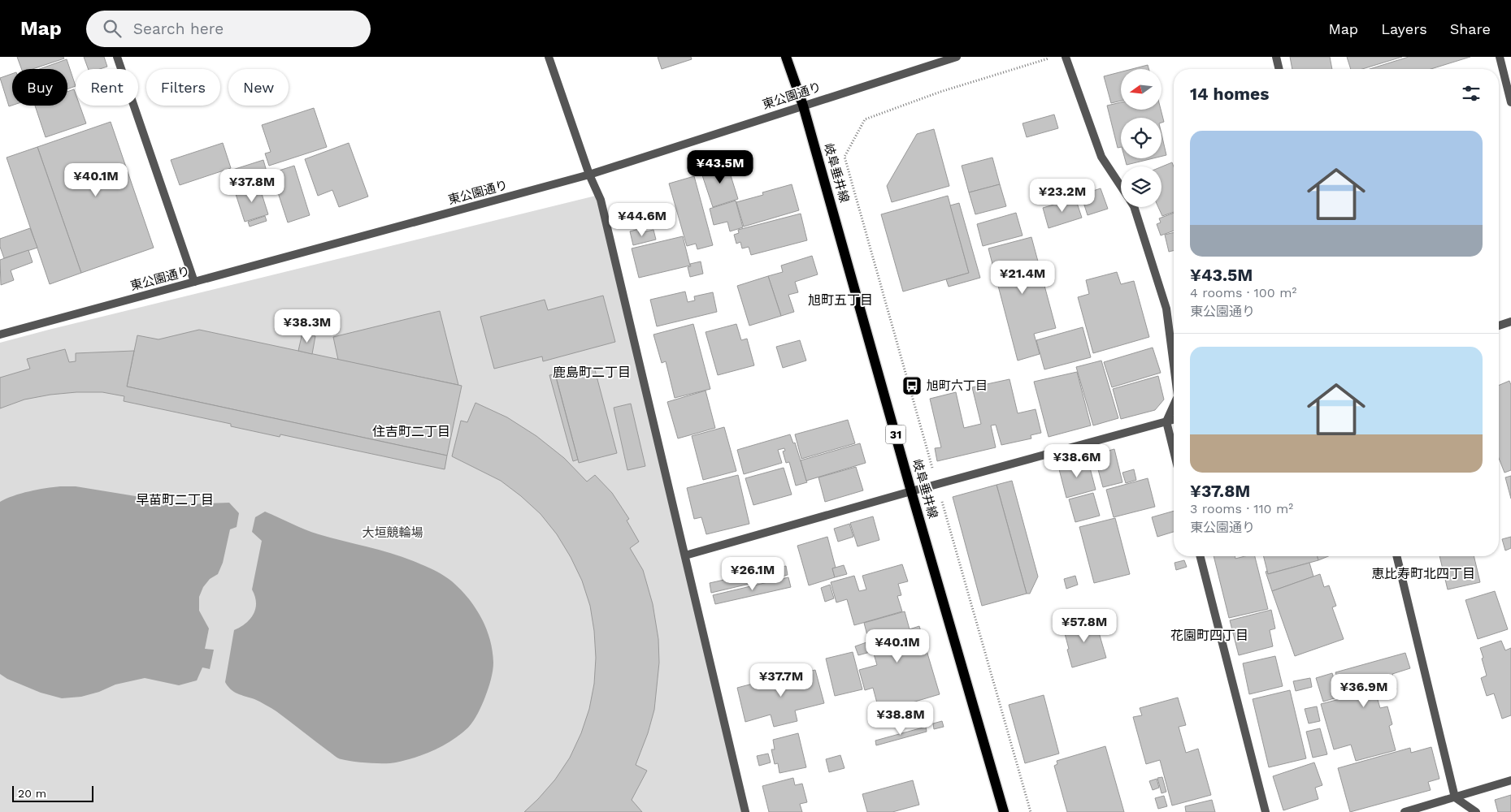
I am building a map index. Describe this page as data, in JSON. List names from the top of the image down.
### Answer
{
  "streets": {
    "main road": ["岐阜垂井線", "31"],
    "street": ["東公園通り"]
  },
  "crossings": [
    ["東公園通り", "岐阜垂井線"]
  ],
  "districts": [
    "旭町五丁目",
    "鹿島町二丁目",
    "住吉町二丁目",
    "早苗町二丁目",
    "恵比寿町北四丁目",
    "花園町四丁目"
  ],
  "parks": ["大垣競輪場"],
  "places": {
    "bus stop": ["旭町六丁目"]
  },
  "scale_bar": "20 m",
  "north": "left",
  "page": {
    "header": "Map",
    "search": "Search here",
    "nav": ["Map", "Layers", "Share"],
    "chip": [
      "Buy",
      "Rent",
      "Filters",
      "New"
    ],
    "heading": "14 homes",
    "list": [
      {
        "name": "¥43.5M",
        "note": "4 rooms · 100 m² · 東公園通り"
      },
      {
        "name": "¥37.8M",
        "note": "3 rooms · 110 m² · 東公園通り"
      }
    ],
    "price": [
      "¥43.5M",
      "¥40.1M",
      "¥37.8M",
      "¥23.2M",
      "¥44.6M",
      "¥21.4M",
      "¥38.3M",
      "¥38.6M",
      "¥26.1M",
      "¥57.8M",
      "¥40.1M",
      "¥37.7M",
      "¥36.9M",
      "¥38.8M"
    ],
    "scale": "20 m"
  }
}
